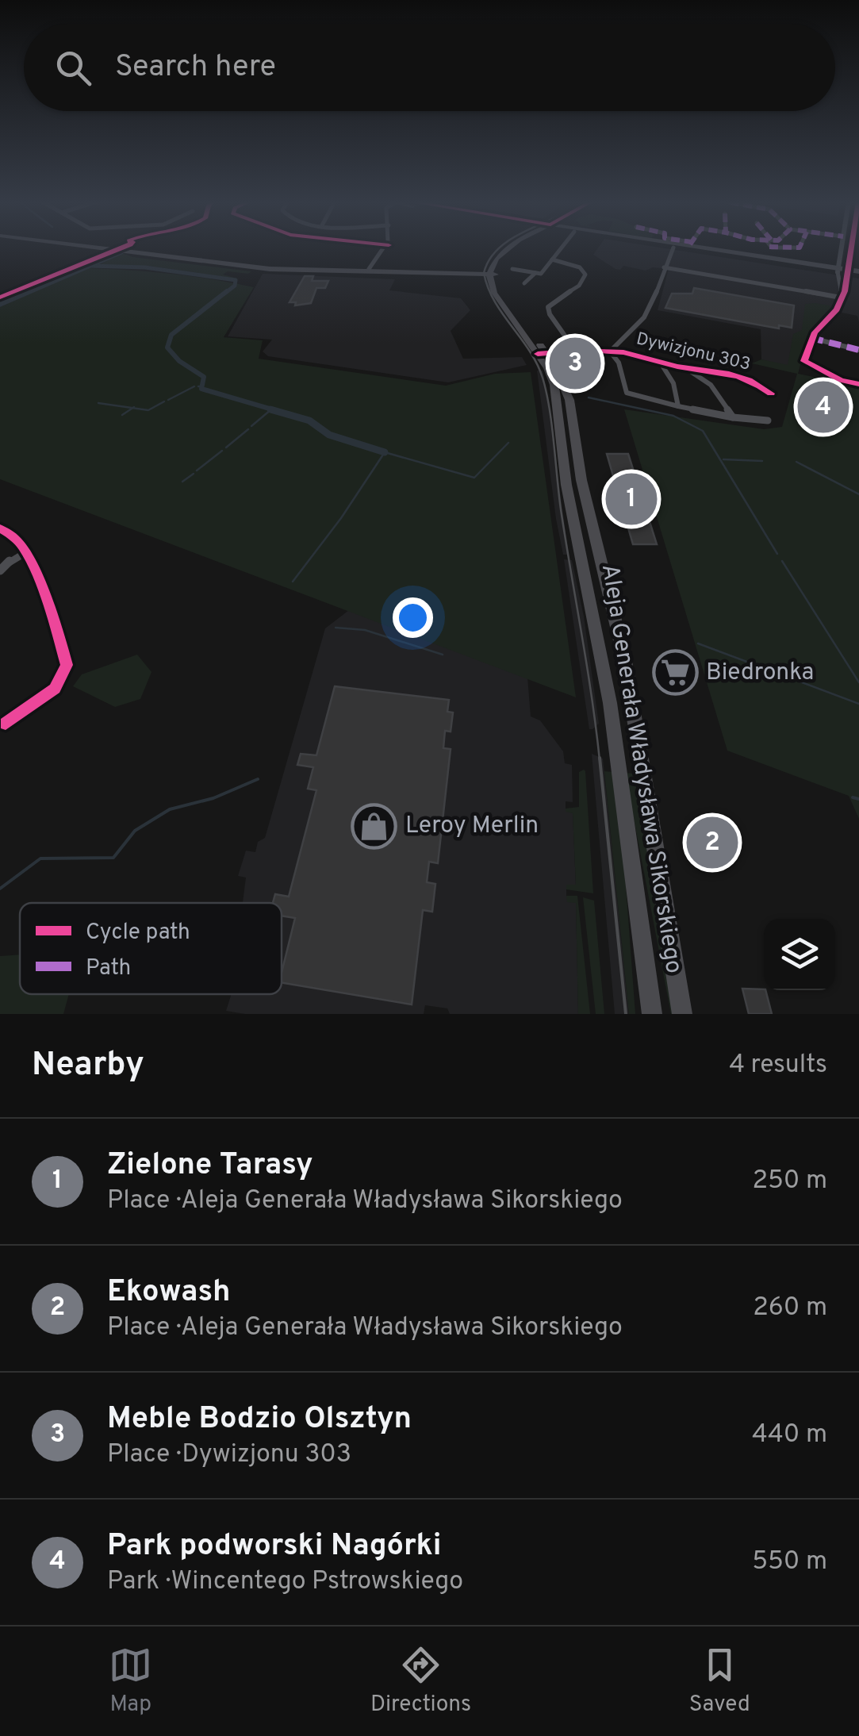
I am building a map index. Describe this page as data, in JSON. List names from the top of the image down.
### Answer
{
  "streets": {
    "main road": ["Aleja Generała Władysława Sikorskiego"],
    "street": ["Dywizjonu 303"]
  },
  "places": {
    "supermarket": ["Biedronka"],
    "shop": ["Leroy Merlin"]
  },
  "legend": ["Cycle path", "Path"],
  "page": {
    "search": "Search here",
    "pins": [
      "3",
      "4",
      "1",
      "2"
    ],
    "heading": ["Nearby", "4 results"],
    "list": [
      {
        "mark": "1",
        "name": "Zielone Tarasy",
        "note": "Place · Aleja Generała Władysława Sikorskiego",
        "value": "250 m"
      },
      {
        "mark": "2",
        "name": "Ekowash",
        "note": "Place · Aleja Generała Władysława Sikorskiego",
        "value": "260 m"
      },
      {
        "mark": "3",
        "name": "Meble Bodzio Olsztyn",
        "note": "Place · Dywizjonu 303",
        "value": "440 m"
      },
      {
        "mark": "4",
        "name": "Park podworski Nagórki",
        "note": "Park · Wincentego Pstrowskiego",
        "value": "550 m"
      }
    ],
    "nav": ["Map", "Directions", "Saved"]
  }
}
